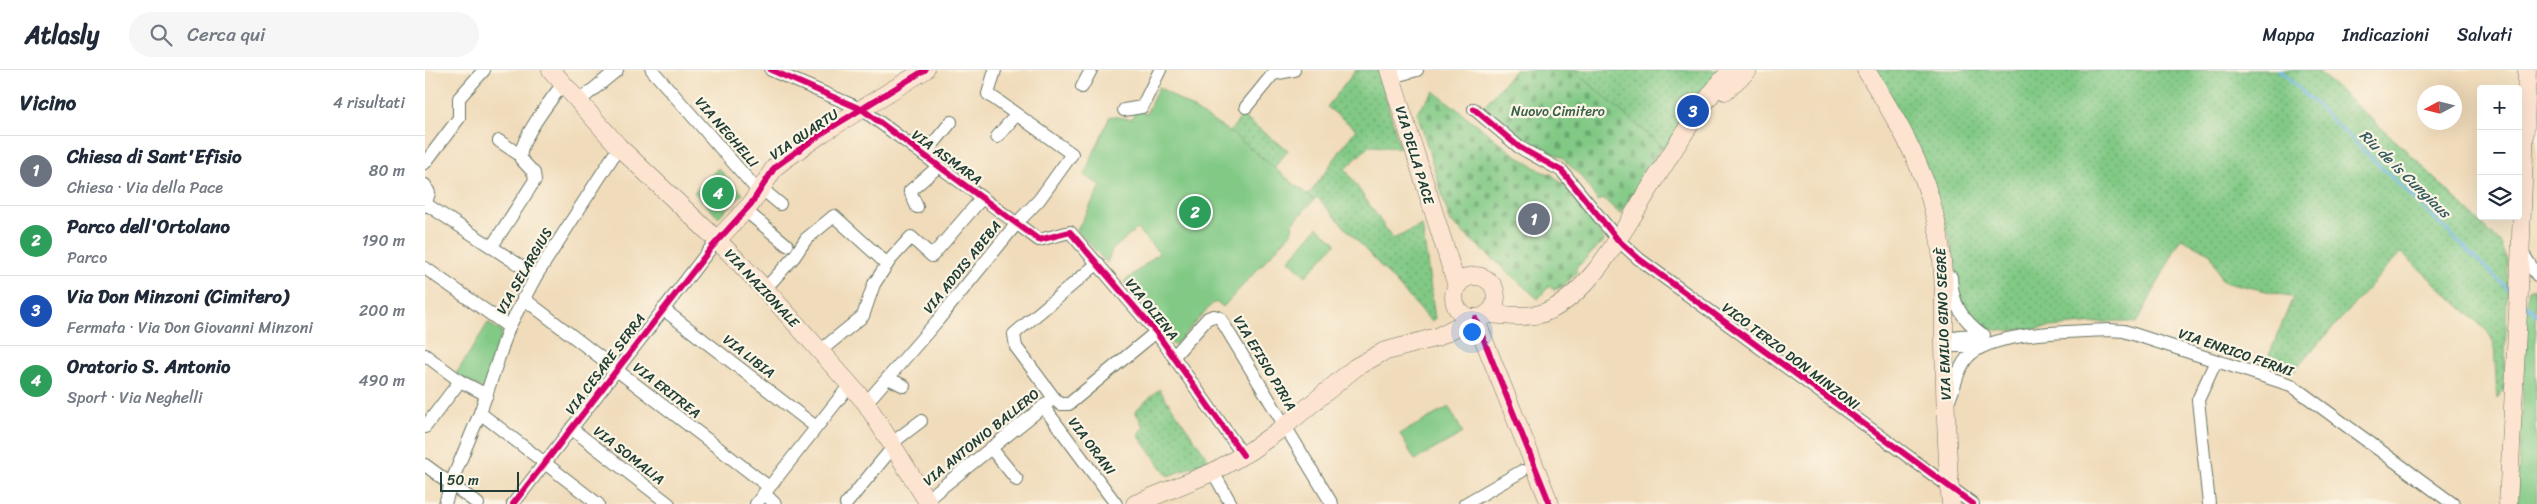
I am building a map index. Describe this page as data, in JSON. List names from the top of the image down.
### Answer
{
  "streets": {
    "street": [
      "VIA NEGHELLI",
      "VIA QUARTU",
      "VIA DELLA PACE",
      "VIA ASMARA",
      "VIA ADDIS ABEBA",
      "VIA SELARGIUS",
      "VIA NAZIONALE",
      "VIA OLIENA",
      "VIA EMILIO GINO SEGRÈ",
      "VIA ENRICO FERMI",
      "VIA LIBIA",
      "VICO TERZO DON MINZONI",
      "VIA EFISIO PIRIA",
      "VIA CESARE SERRA",
      "VIA ERITREA",
      "VIA ANTONIO BALLERO",
      "VIA ORANI",
      "VIA SOMALIA"
    ]
  },
  "crossings": [
    ["VIA NEGHELLI", "VIA QUARTU"],
    ["VIA QUARTU", "VIA ASMARA"],
    ["VIA QUARTU", "VIA NAZIONALE"],
    ["VIA QUARTU", "VIA CESARE SERRA"],
    ["VIA ASMARA", "VIA ADDIS ABEBA"],
    ["VIA ASMARA", "VIA OLIENA"],
    ["VIA ADDIS ABEBA", "VIA NAZIONALE"],
    ["VIA ADDIS ABEBA", "VIA OLIENA"],
    ["VIA SELARGIUS", "VIA NAZIONALE"],
    ["VIA SELARGIUS", "VIA ERITREA"],
    ["VIA NAZIONALE", "VIA CESARE SERRA"],
    ["VIA NAZIONALE", "VIA ANTONIO BALLERO"],
    ["VIA OLIENA", "VIA EFISIO PIRIA"],
    ["VIA OLIENA", "VIA ANTONIO BALLERO"],
    ["VIA EMILIO GINO SEGRÈ", "VICO TERZO DON MINZONI"],
    ["VIA LIBIA", "VIA CESARE SERRA"],
    ["VIA CESARE SERRA", "VIA ERITREA"],
    ["VIA CESARE SERRA", "VIA SOMALIA"],
    ["VIA ANTONIO BALLERO", "VIA ORANI"]
  ],
  "water": ["Riu de is Cungiaus"],
  "parks": ["Nuovo Cimitero"],
  "scale_bar": "50 m",
  "north": "left",
  "page": {
    "header": "Atlasly",
    "search": "Cerca qui",
    "nav": ["Mappa", "Indicazioni", "Salvati"],
    "heading": ["Vicino", "4 risultati"],
    "map_buttons": ["+", "−"],
    "pins": [
      "3",
      "4",
      "2",
      "1"
    ],
    "list": [
      {
        "mark": "1",
        "name": "Chiesa di Sant'Efisio",
        "note": "Chiesa · Via della Pace",
        "value": "80 m"
      },
      {
        "mark": "2",
        "name": "Parco dell'Ortolano",
        "note": "Parco",
        "value": "190 m"
      },
      {
        "mark": "3",
        "name": "Via Don Minzoni (Cimitero)",
        "note": "Fermata · Via Don Giovanni Minzoni",
        "value": "200 m"
      },
      {
        "mark": "4",
        "name": "Oratorio S. Antonio",
        "note": "Sport · Via Neghelli",
        "value": "490 m"
      }
    ],
    "scale": "50 m"
  }
}
